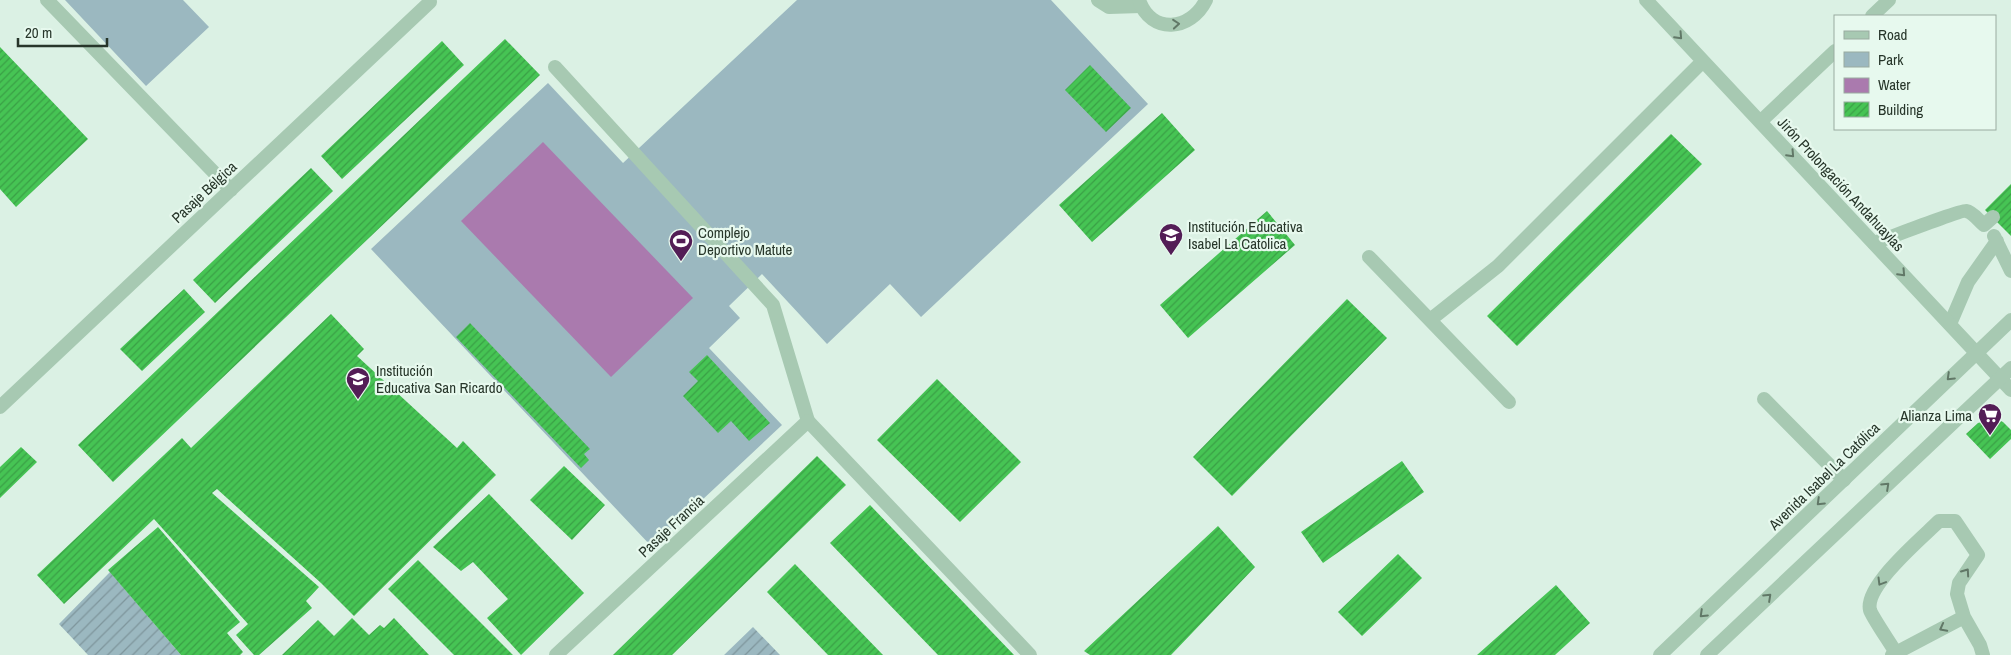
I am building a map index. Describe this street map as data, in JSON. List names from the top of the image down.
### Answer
{
  "streets": {
    "street": [
      "Jirón Prolongación Andahuaylas",
      "Pasaje Bélgica",
      "Avenida Isabel La Católica",
      "Pasaje Francia"
    ]
  },
  "crossings": [
    ["Jirón Prolongación Andahuaylas", "Avenida Isabel La Católica"]
  ],
  "one_way": ["Jirón Prolongación Andahuaylas"],
  "places": {
    "school or university": ["Institución Educativa Isabel La Catolica", "Institución Educativa San Ricardo"],
    "sports": ["Complejo Deportivo Matute"],
    "supermarket": ["Alianza Lima"]
  },
  "legend": [
    "Road",
    "Park",
    "Water",
    "Building"
  ],
  "scale_bar": "20 m"
}
